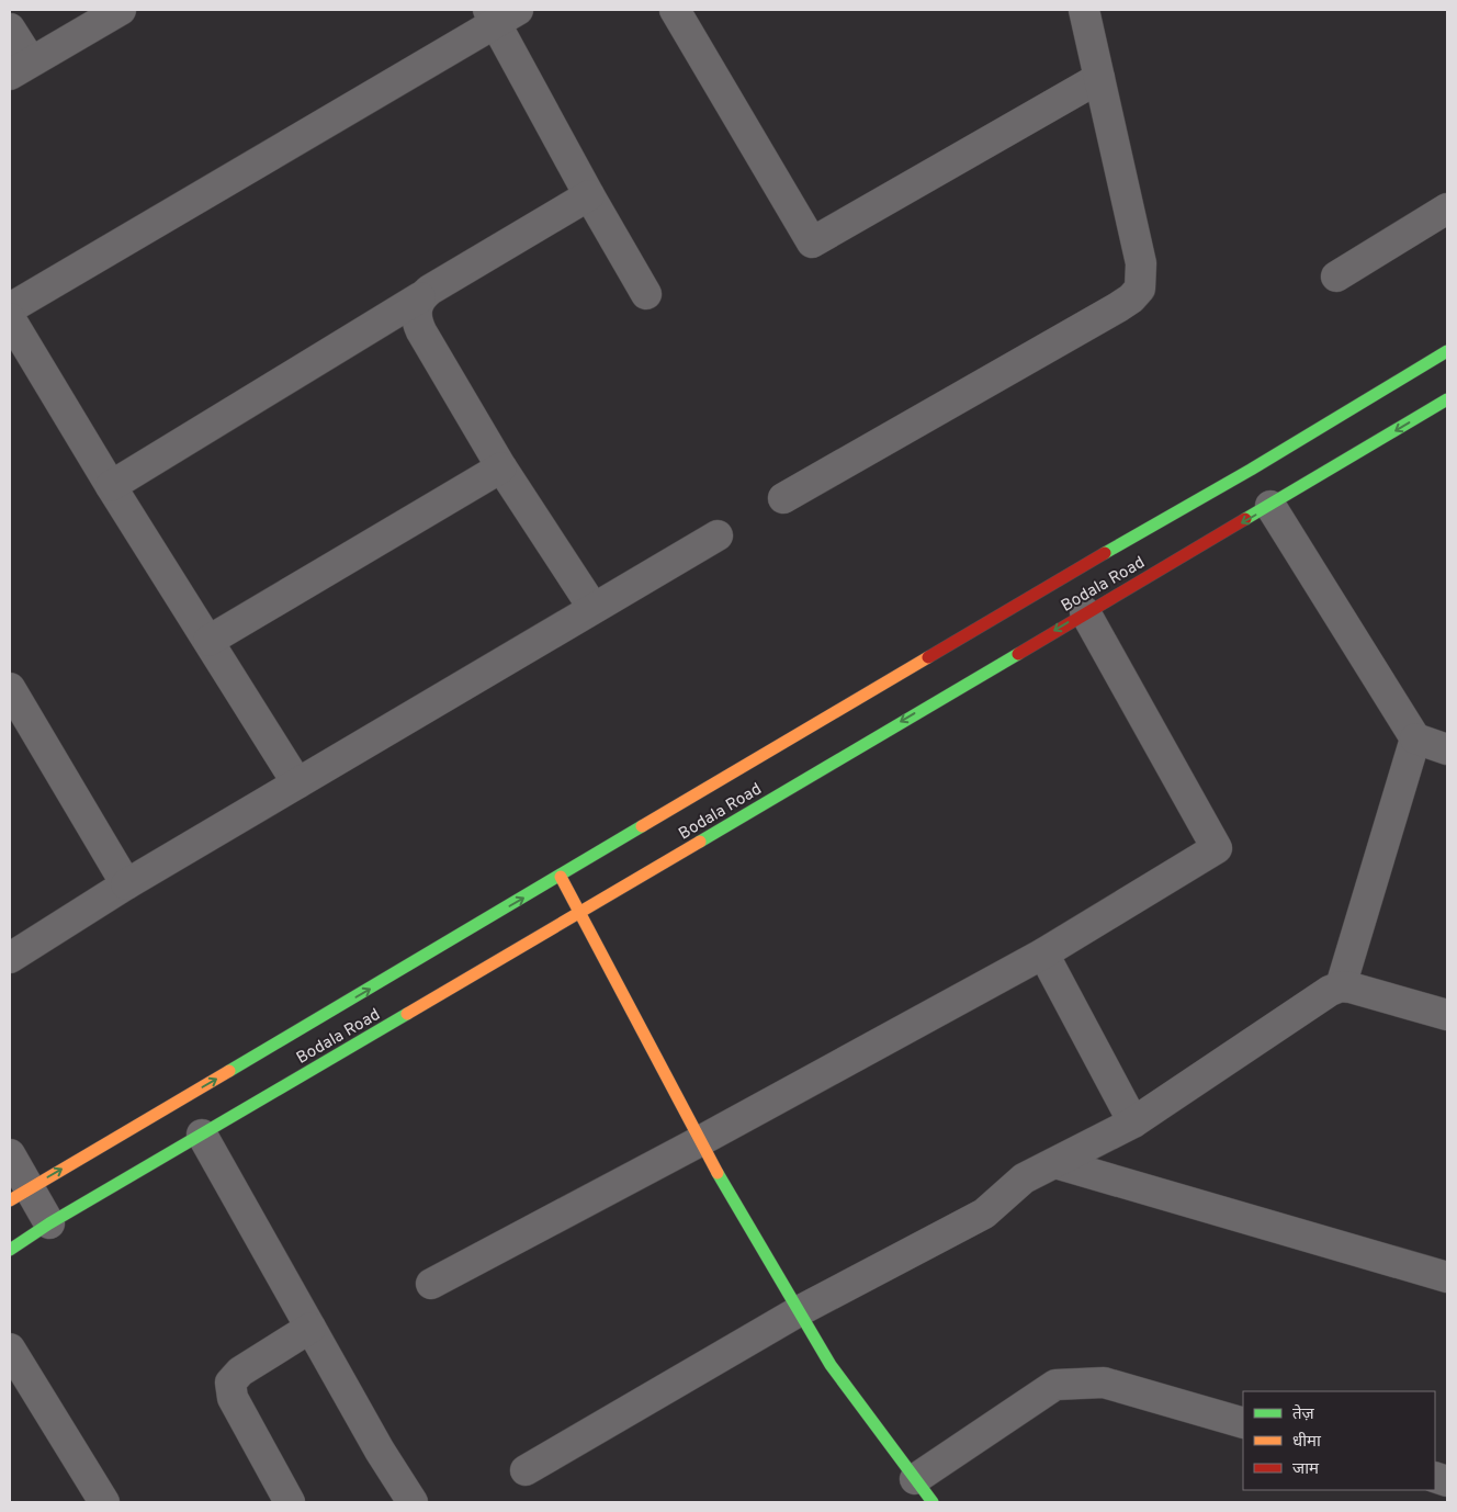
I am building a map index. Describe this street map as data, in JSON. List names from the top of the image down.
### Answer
{
  "streets": {
    "main road": ["Bodala Road"]
  },
  "legend": ["तेज़", "धीमा", "जाम"]
}
